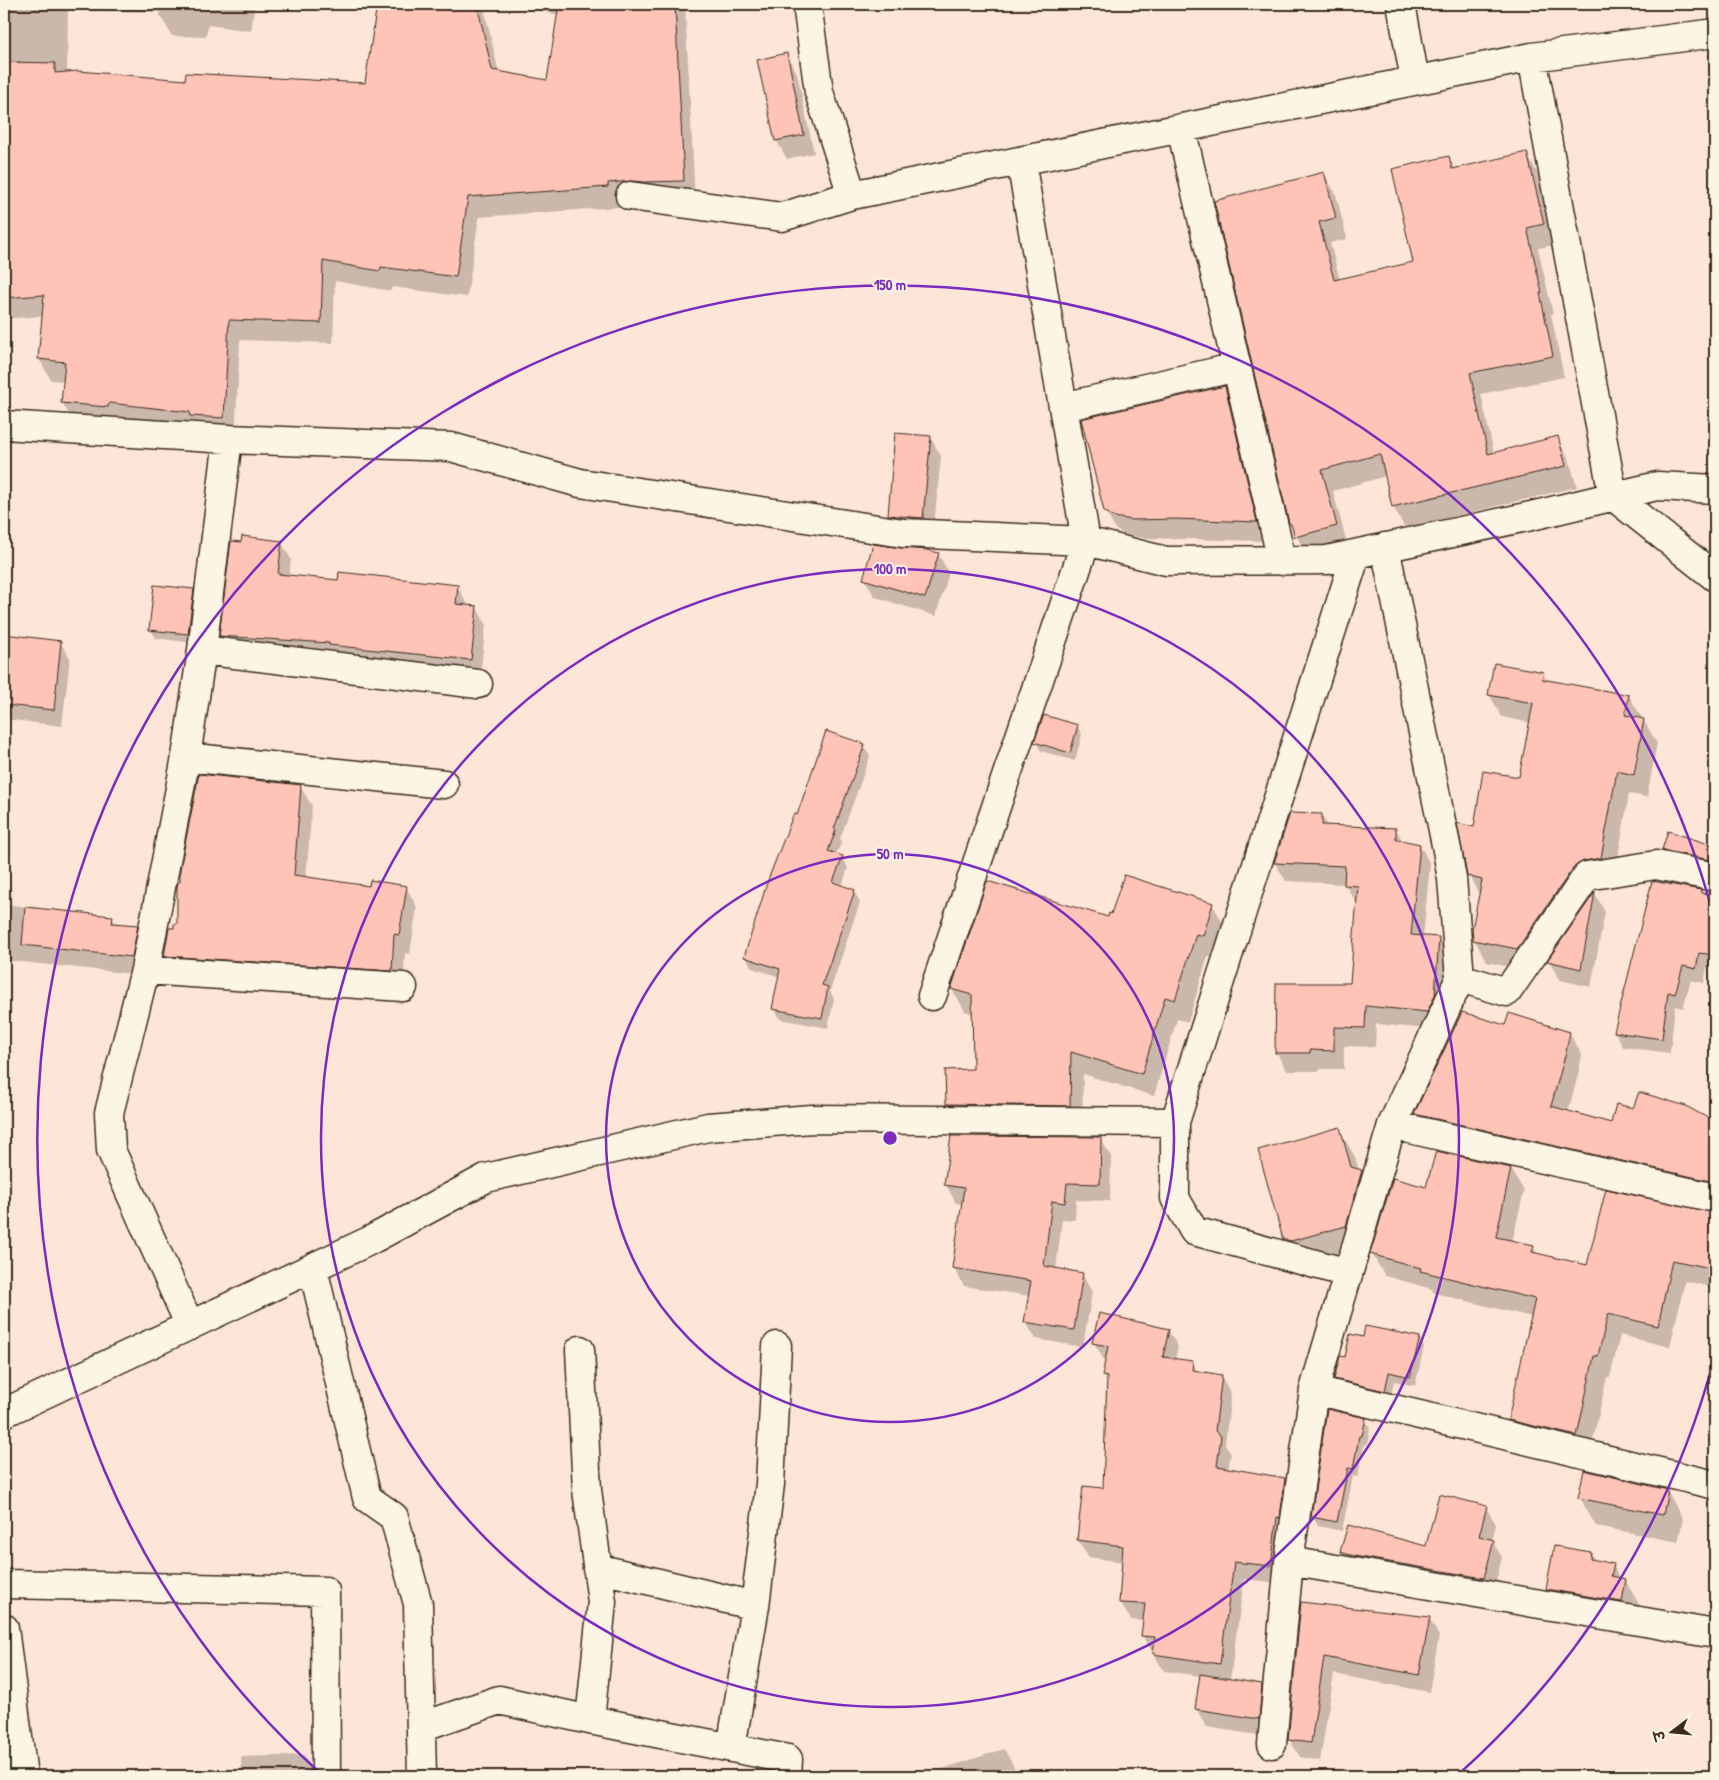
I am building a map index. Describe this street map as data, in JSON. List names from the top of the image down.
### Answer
{
  "north": "left",
  "rings": ["150 m", "100 m", "50 m"]
}
